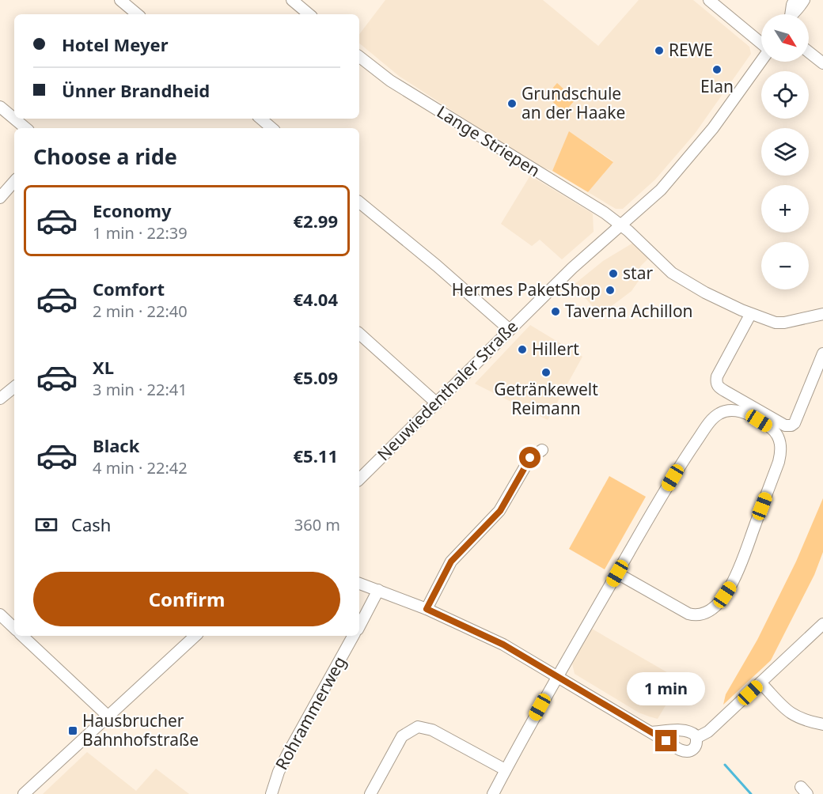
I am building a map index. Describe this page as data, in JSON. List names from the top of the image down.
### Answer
{
  "streets": {
    "street": ["Lange Striepen", "Neuwiedenthaler Straße", "Rohrammerweg"]
  },
  "crossings": [
    ["Lange Striepen", "Neuwiedenthaler Straße"]
  ],
  "places": {
    "other": [
      "REWE",
      "Elan",
      "Grundschule an der Haake",
      "star",
      "Hermes PaketShop",
      "Taverna Achillon",
      "Hillert",
      "Getränkewelt Reimann"
    ],
    "transit": ["Hausbrucher Bahnhofstraße"]
  },
  "north": "bottom right",
  "page": {
    "map_buttons": ["+", "−"],
    "banner": ["Hotel Meyer", "Ünner Brandheid"],
    "heading": "Choose a ride",
    "list": [
      {
        "name": "Economy",
        "note": "1 min · 22:39",
        "value": "€2.99"
      },
      {
        "name": "Comfort",
        "note": "2 min · 22:40",
        "value": "€4.04"
      },
      {
        "name": "XL",
        "note": "3 min · 22:41",
        "value": "€5.09"
      },
      {
        "name": "Black",
        "note": "4 min · 22:42",
        "value": "€5.11"
      }
    ],
    "pay": ["Cash", "360 m"],
    "buttons": "Confirm",
    "bubble": "1 min"
  }
}
